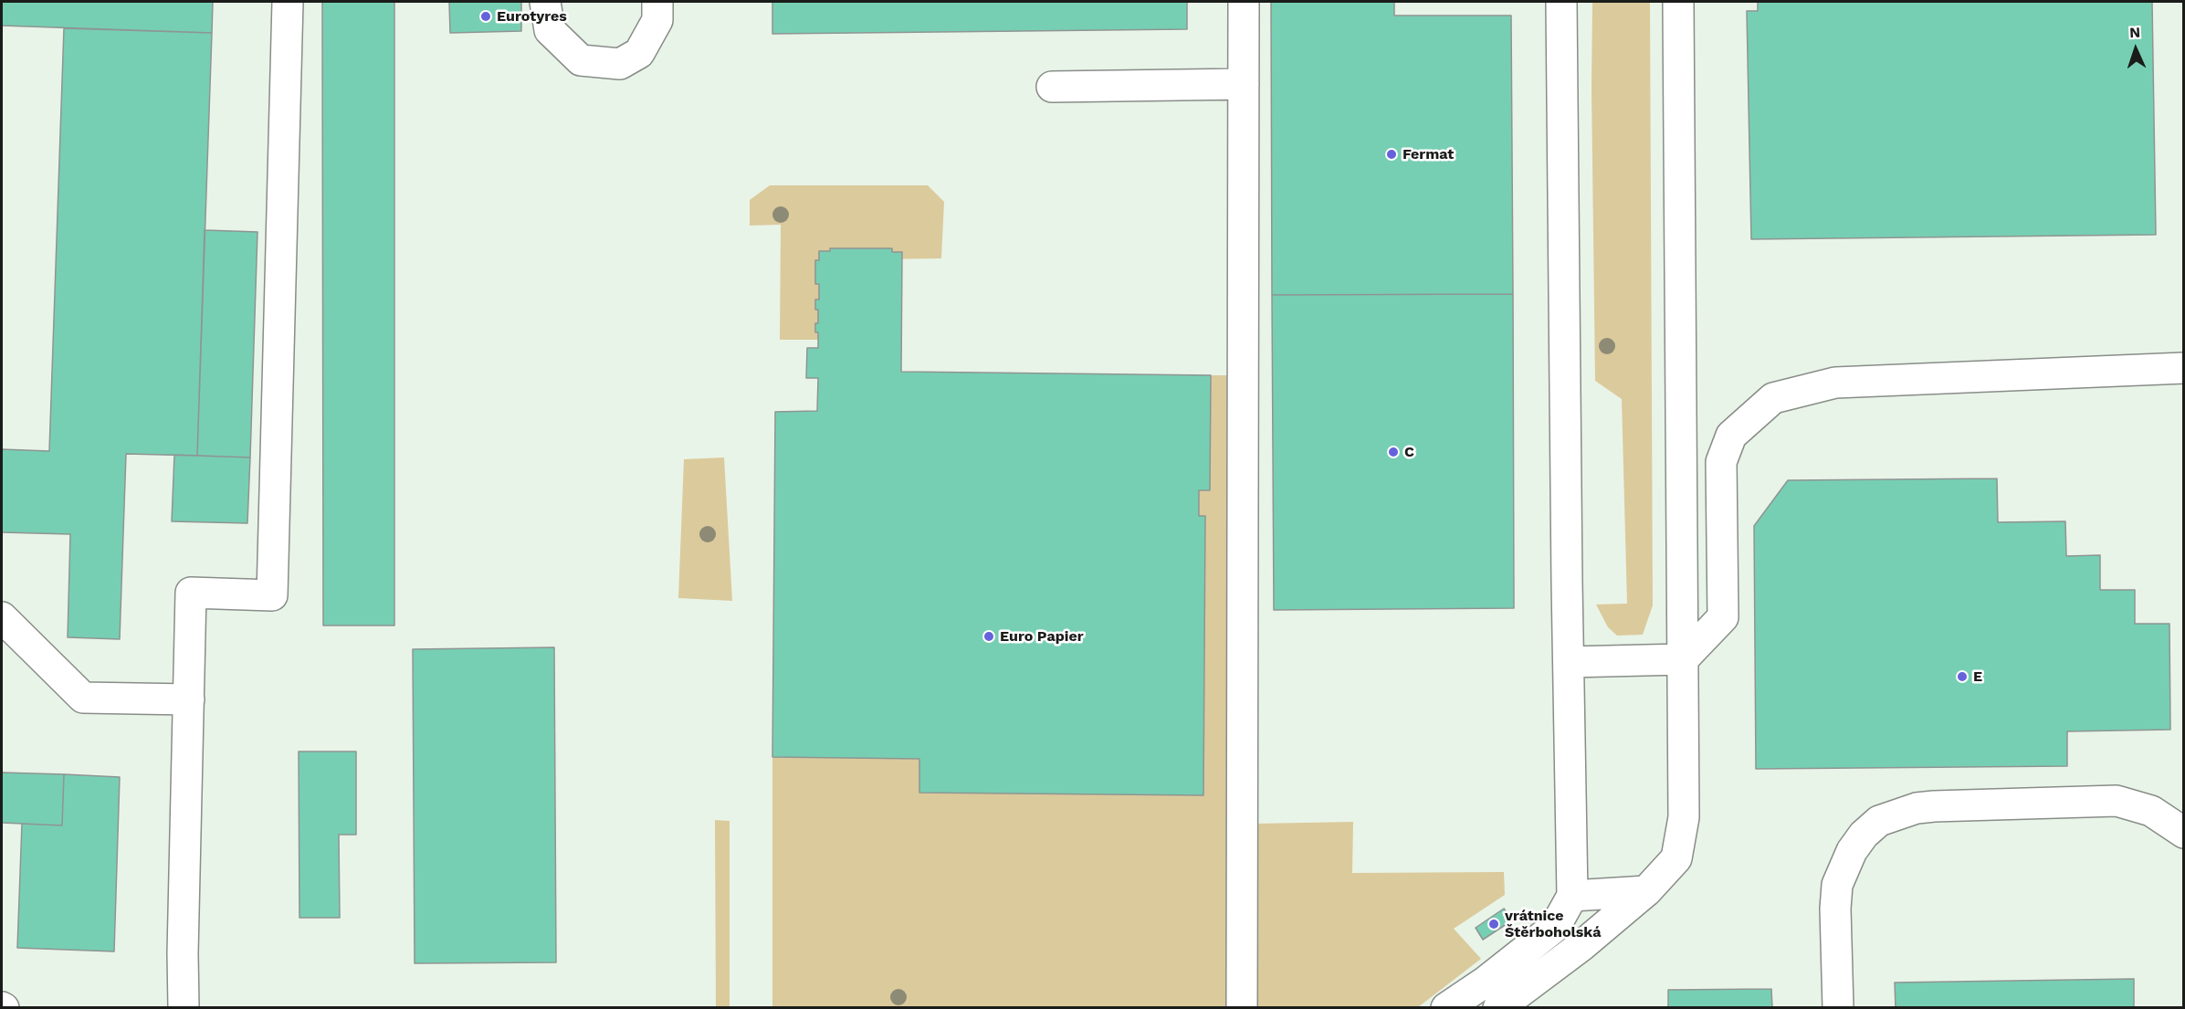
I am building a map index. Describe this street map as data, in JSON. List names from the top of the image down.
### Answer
{
  "places": [
    "Eurotyres",
    "Fermat",
    "C",
    "Euro Papier",
    "E",
    "vrátnice Štěrboholská"
  ],
  "north": "top"
}
